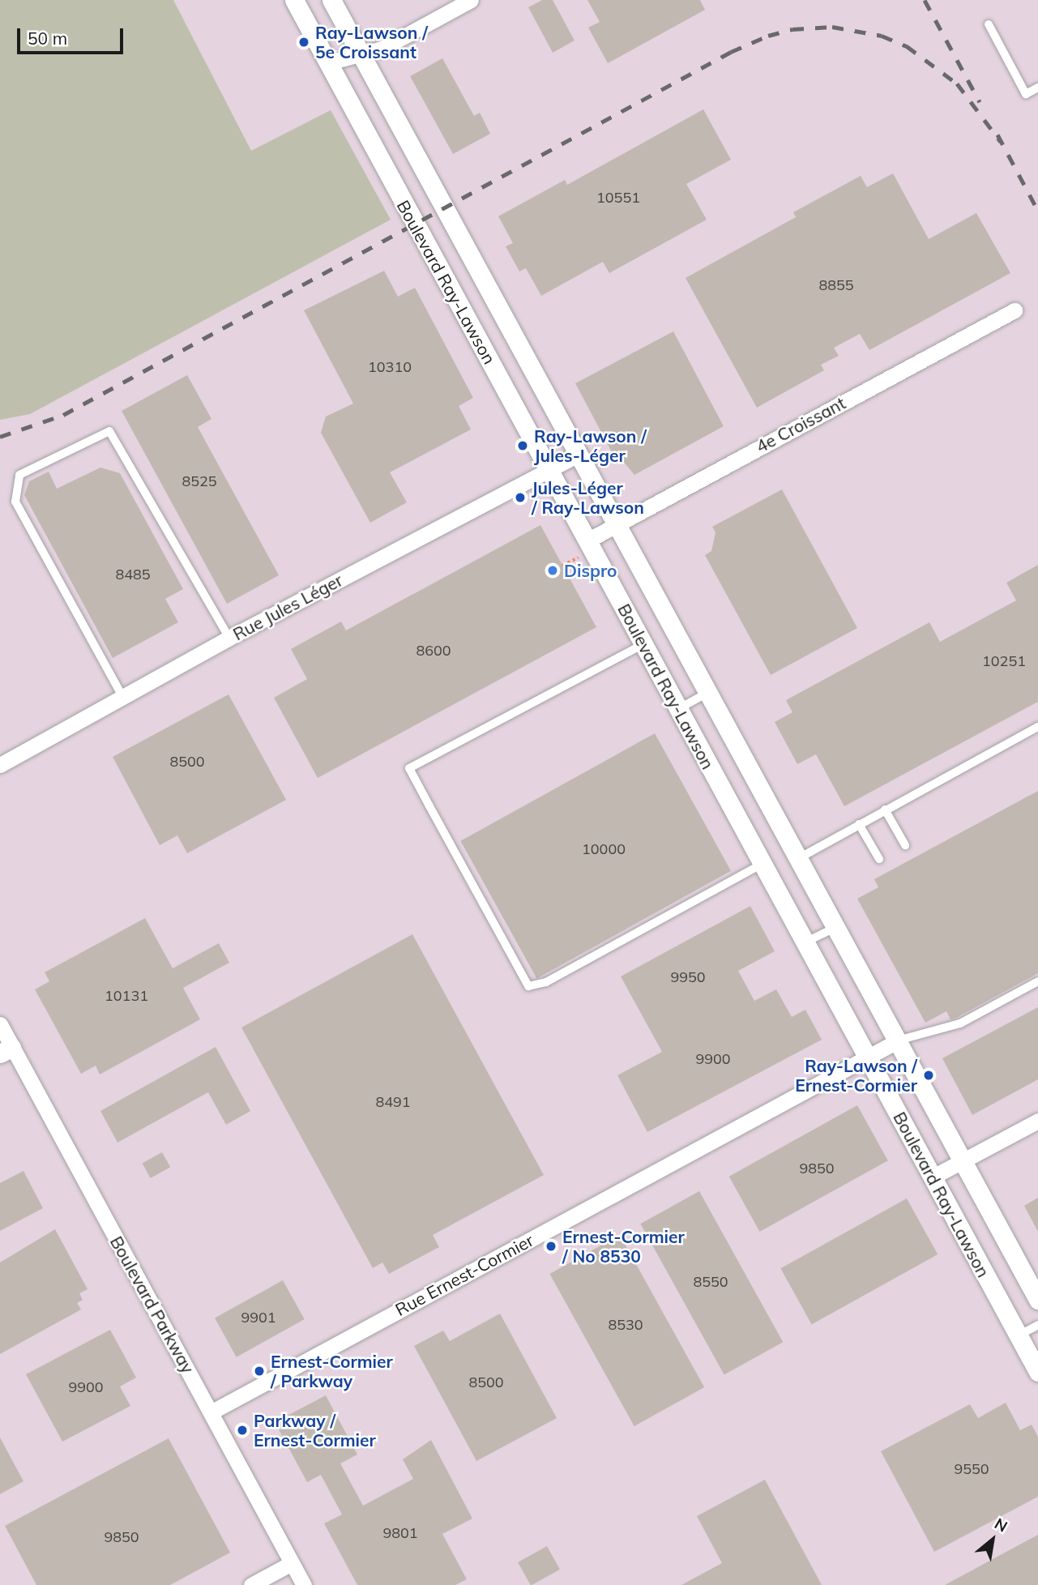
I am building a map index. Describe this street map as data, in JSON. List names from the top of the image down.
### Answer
{
  "streets": {
    "street": [
      "Boulevard Ray-Lawson",
      "4e Croissant",
      "Rue Jules Léger",
      "Rue Ernest-Cormier",
      "Boulevard Parkway"
    ]
  },
  "crossings": [
    ["Boulevard Ray-Lawson", "4e Croissant"],
    ["Boulevard Ray-Lawson", "Rue Jules Léger"],
    ["Boulevard Ray-Lawson", "Rue Ernest-Cormier"],
    ["Rue Ernest-Cormier", "Boulevard Parkway"]
  ],
  "places": [
    "Ray-Lawson / 5e Croissant",
    "Ray-Lawson / Jules-Léger",
    "Jules-Léger / Ray-Lawson",
    "Dispro",
    "Ray-Lawson / Ernest-Cormier",
    "Ernest-Cormier / No 8530",
    "Ernest-Cormier / Parkway",
    "Parkway / Ernest-Cormier"
  ],
  "house_numbers": [
    "10551",
    "8855",
    "10310",
    "8525",
    "8485",
    "8600",
    "10251",
    "8500",
    "10000",
    "9950",
    "10131",
    "9900",
    "8491",
    "9850",
    "8550",
    "9901",
    "8530",
    "8500",
    "9900",
    "9550",
    "9801",
    "9850"
  ],
  "scale_bar": "50 m",
  "north": "top right"
}
